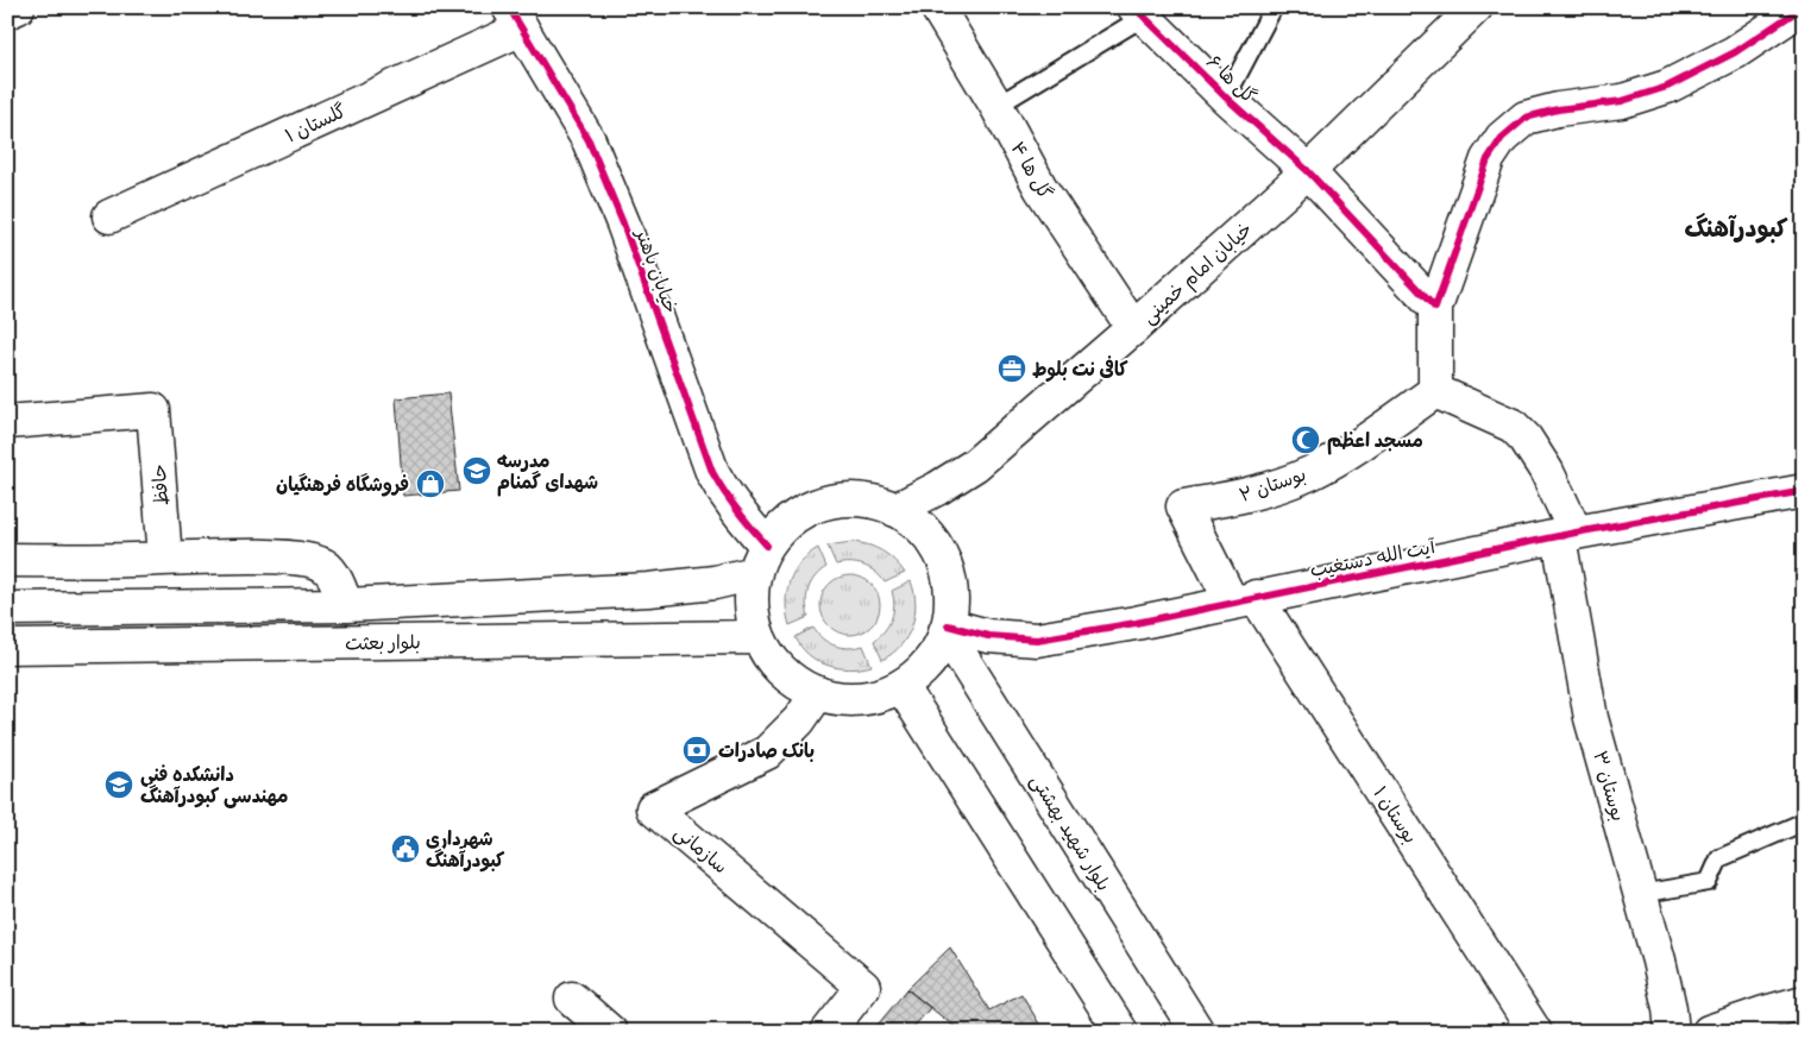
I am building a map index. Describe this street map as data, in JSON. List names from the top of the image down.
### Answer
{
  "streets": {
    "street": [
      "گل ها ۶",
      "گلستان ۱",
      "گل ها ۴",
      "خیابان باهنر",
      "خیابان امام خمینی",
      "بوستان ۲",
      "حافظ",
      "آیت الله دستغیب",
      "بلوار بعثت",
      "بوستان ۳",
      "بوستان ۱",
      "بلوار شهید بهشتی",
      "سازمانی"
    ]
  },
  "crossings": [
    ["گل ها ۶", "خیابان امام خمینی"],
    ["گلستان ۱", "خیابان باهنر"],
    ["گل ها ۴", "خیابان امام خمینی"],
    ["خیابان باهنر", "خیابان امام خمینی"],
    ["خیابان باهنر", "آیت الله دستغیب"],
    ["خیابان باهنر", "بلوار بعثت"],
    ["خیابان باهنر", "بلوار شهید بهشتی"],
    ["خیابان باهنر", "سازمانی"],
    ["خیابان امام خمینی", "آیت الله دستغیب"],
    ["خیابان امام خمینی", "بلوار بعثت"],
    ["خیابان امام خمینی", "بلوار شهید بهشتی"],
    ["خیابان امام خمینی", "سازمانی"],
    ["بوستان ۲", "آیت الله دستغیب"],
    ["بوستان ۲", "بوستان ۳"],
    ["بوستان ۲", "بوستان ۱"],
    ["آیت الله دستغیب", "بلوار بعثت"],
    ["آیت الله دستغیب", "بوستان ۳"],
    ["آیت الله دستغیب", "بوستان ۱"],
    ["آیت الله دستغیب", "بلوار شهید بهشتی"],
    ["آیت الله دستغیب", "سازمانی"],
    ["بلوار بعثت", "بلوار شهید بهشتی"],
    ["بلوار بعثت", "سازمانی"],
    ["بلوار شهید بهشتی", "سازمانی"]
  ],
  "districts": ["کبودرآهنگ"],
  "places": {
    "office": ["کافی نت بلوط"],
    "mosque": ["مسجد اعظم"],
    "school or university": ["مدرسه شهدای گمنام", "دانشکده فنی مهندسی کبودرآهنگ"],
    "shop": ["فروشگاه فرهنگیان"],
    "bank": ["بانک صادرات"],
    "public building": ["شهرداری کبودرآهنگ"]
  }
}
